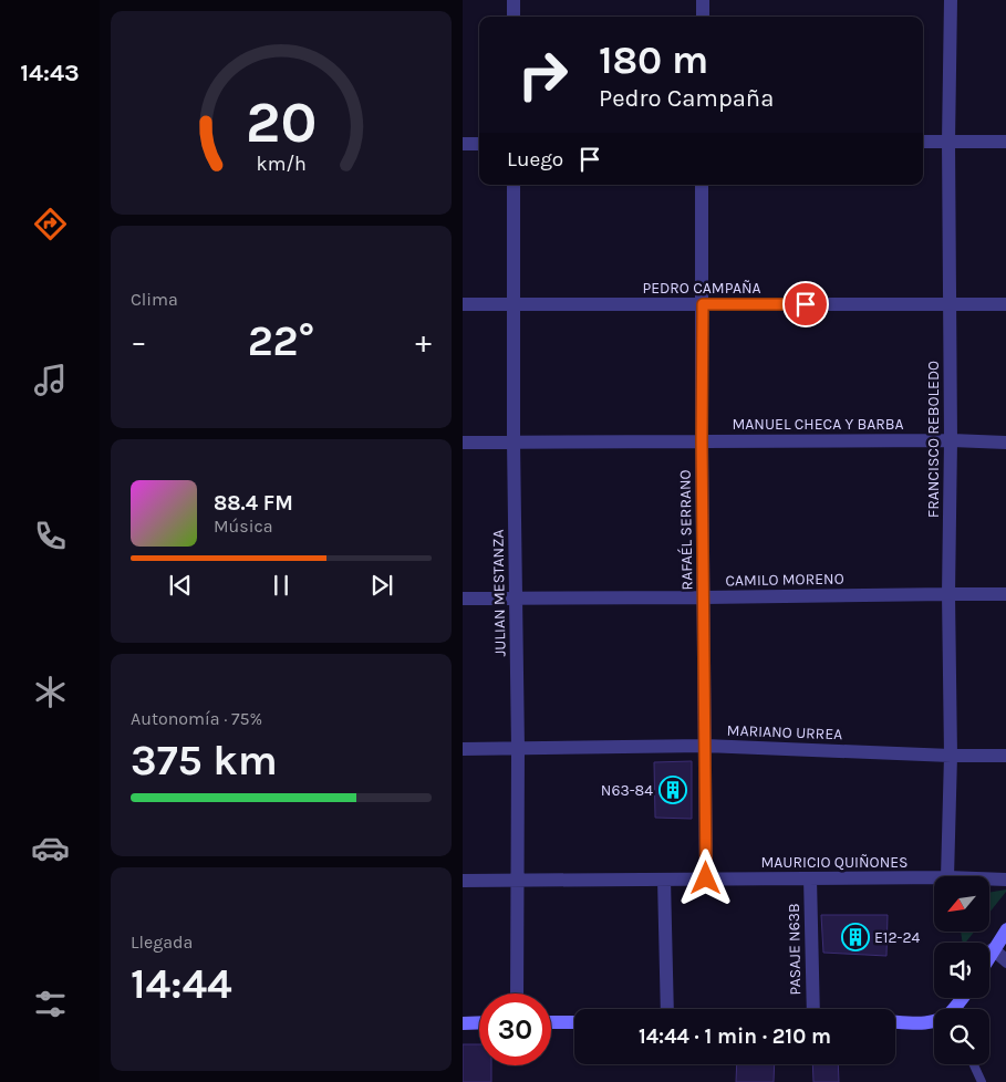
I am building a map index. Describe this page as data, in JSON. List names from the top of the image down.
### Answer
{
  "streets": {
    "street": [
      "PEDRO CAMPAÑA",
      "MANUEL CHECA Y BARBA",
      "FRANCISCO REBOLEDO",
      "RAFAÉL SERRANO",
      "CAMILO MORENO",
      "JULIAN MESTANZA",
      "MARIANO URREA",
      "MAURICIO QUIÑONES",
      "PASAJE N63B"
    ]
  },
  "crossings": [
    ["PEDRO CAMPAÑA", "FRANCISCO REBOLEDO"],
    ["PEDRO CAMPAÑA", "RAFAÉL SERRANO"],
    ["PEDRO CAMPAÑA", "JULIAN MESTANZA"],
    ["MANUEL CHECA Y BARBA", "FRANCISCO REBOLEDO"],
    ["MANUEL CHECA Y BARBA", "RAFAÉL SERRANO"],
    ["MANUEL CHECA Y BARBA", "JULIAN MESTANZA"],
    ["FRANCISCO REBOLEDO", "CAMILO MORENO"],
    ["FRANCISCO REBOLEDO", "MARIANO URREA"],
    ["RAFAÉL SERRANO", "CAMILO MORENO"],
    ["RAFAÉL SERRANO", "MARIANO URREA"],
    ["RAFAÉL SERRANO", "MAURICIO QUIÑONES"],
    ["CAMILO MORENO", "JULIAN MESTANZA"],
    ["JULIAN MESTANZA", "MARIANO URREA"],
    ["JULIAN MESTANZA", "MAURICIO QUIÑONES"],
    ["MAURICIO QUIÑONES", "PASAJE N63B"]
  ],
  "places": {
    "building": ["N63-84", "E12-24"]
  },
  "north": "bottom left",
  "page": {
    "tabs": "14:43",
    "turn": ["180 m", "Pedro Campaña"],
    "then": "Luego",
    "tile": [
      "Clima",
      ["Autonomía · 75%", "375 km"],
      ["Llegada", "14:44"]
    ],
    "heat": ["−", "22°", "+"],
    "song": ["88.4 FM", "Música"],
    "limit": "30",
    "trip": "14:44 · 1 min · 210 m",
    "gauge": ["20", "km/h"]
  }
}
